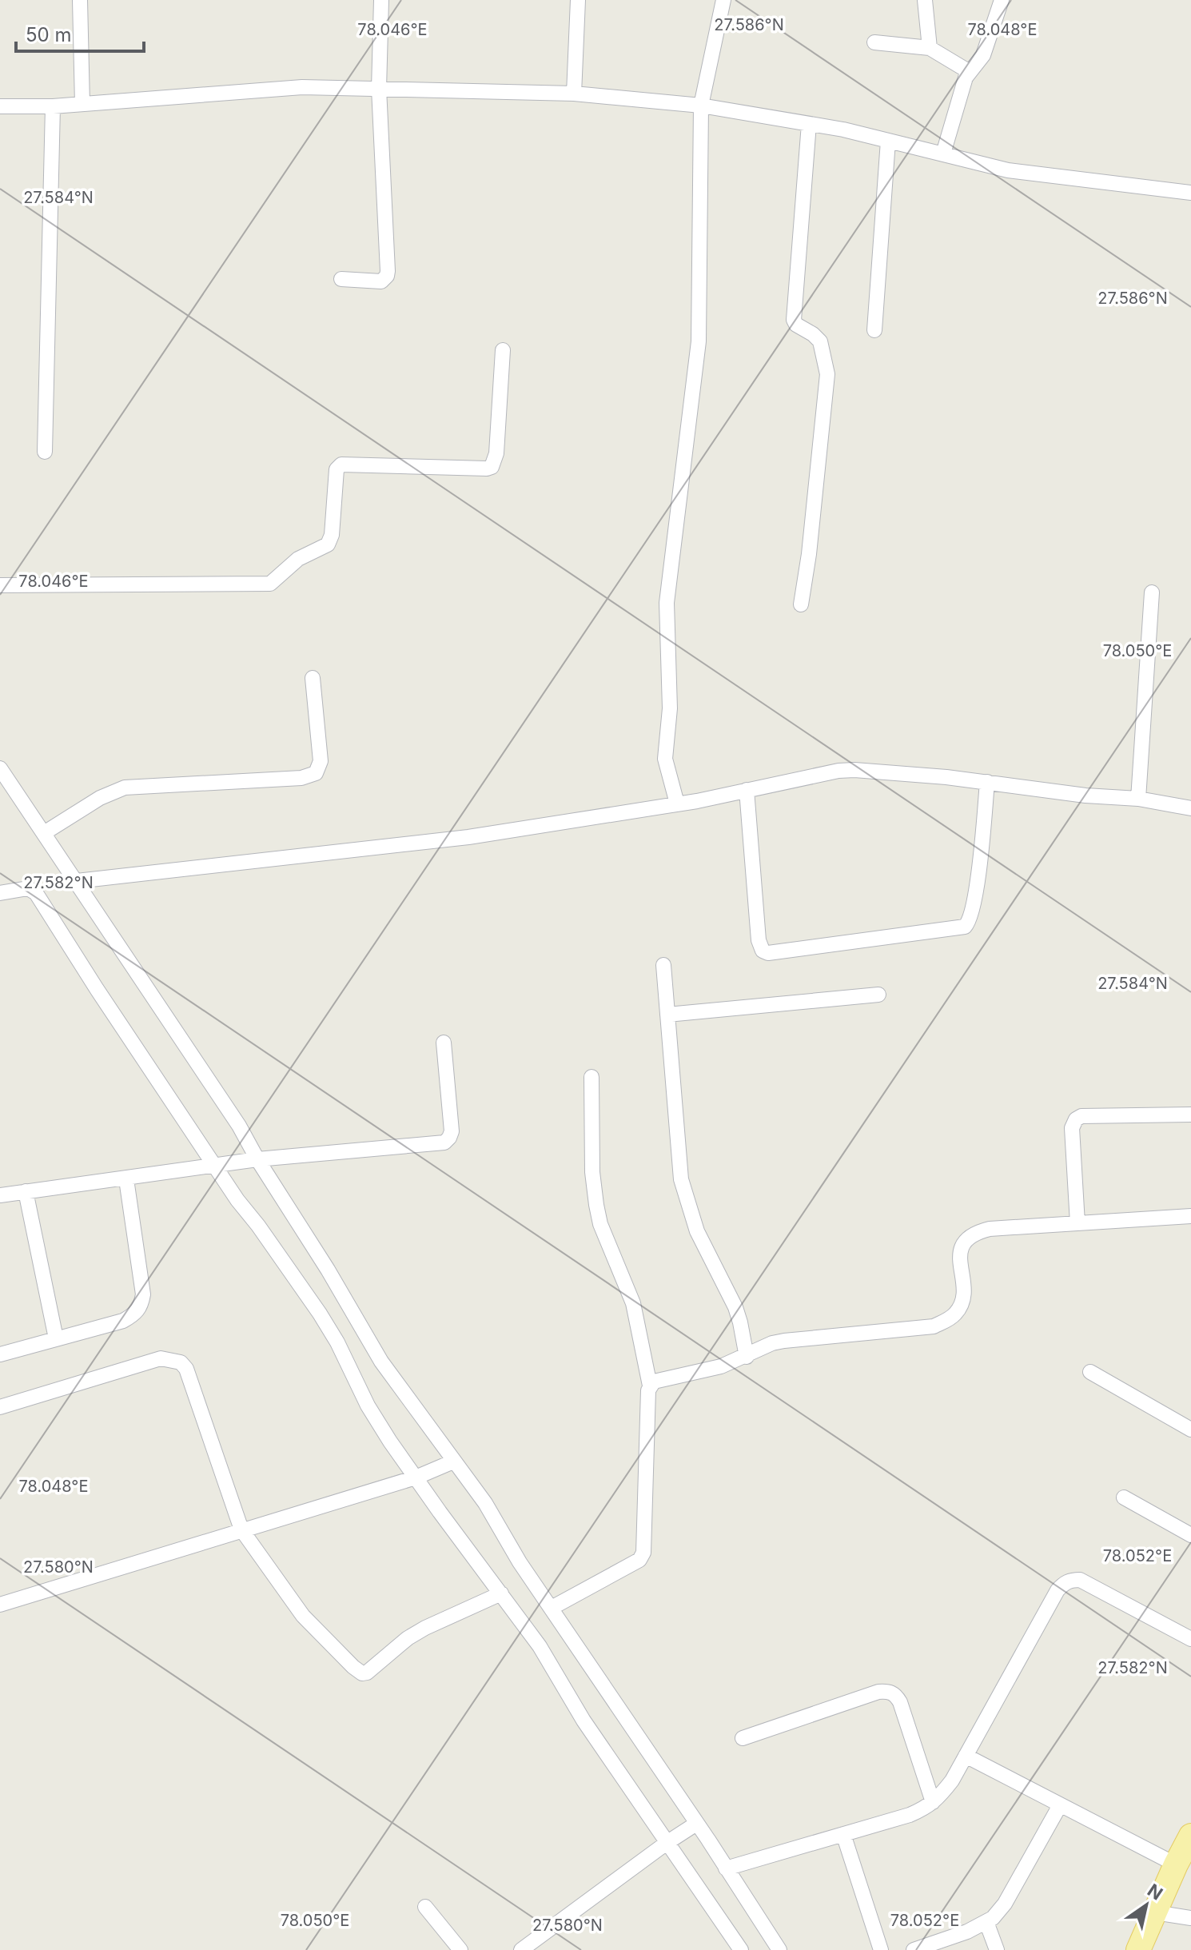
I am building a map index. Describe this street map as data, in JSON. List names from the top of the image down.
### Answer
{
  "scale_bar": "50 m",
  "north": "top right",
  "coordinates": [
    "27.586°N",
    "78.048°E",
    "78.046°E",
    "27.584°N",
    "78.050°E",
    "27.582°N",
    "78.052°E",
    "27.580°N"
  ]
}
